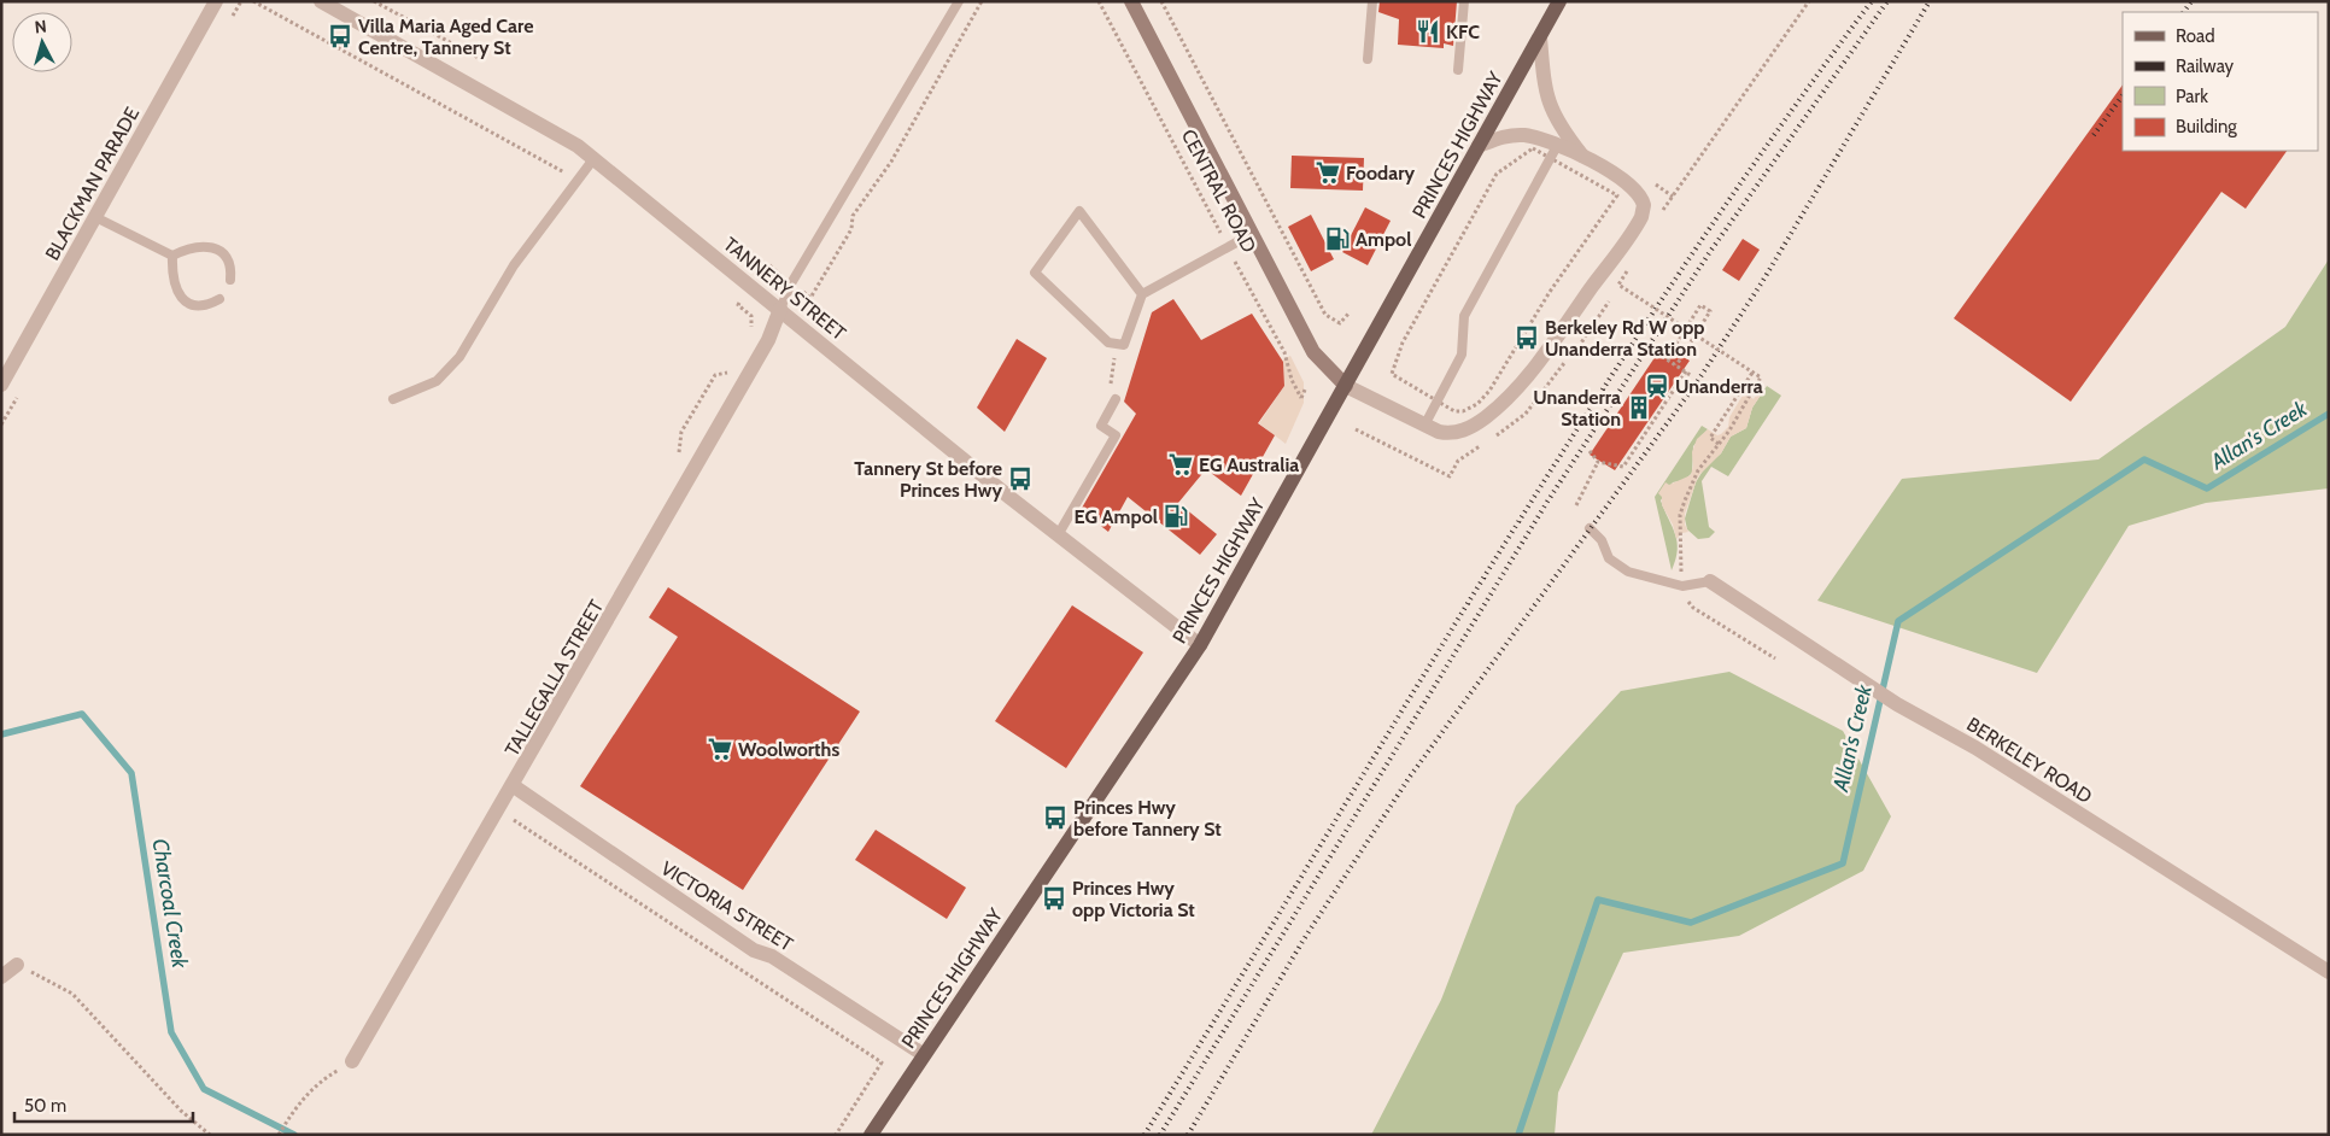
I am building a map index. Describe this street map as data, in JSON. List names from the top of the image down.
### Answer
{
  "streets": {
    "main road": ["PRINCES HIGHWAY"],
    "street": [
      "BLACKMAN PARADE",
      "CENTRAL ROAD",
      "TANNERY STREET",
      "TALLEGALLA STREET",
      "BERKELEY ROAD",
      "VICTORIA STREET"
    ]
  },
  "crossings": [
    ["PRINCES HIGHWAY", "CENTRAL ROAD"],
    ["PRINCES HIGHWAY", "TANNERY STREET"],
    ["PRINCES HIGHWAY", "VICTORIA STREET"],
    ["TANNERY STREET", "TALLEGALLA STREET"],
    ["TALLEGALLA STREET", "VICTORIA STREET"]
  ],
  "water": ["Allan's Creek", "Charcoal Creek"],
  "places": {
    "restaurant": ["KFC"],
    "bus stop": [
      "Villa Maria Aged Care Centre, Tannery St",
      "Berkeley Rd W opp Unanderra Station",
      "Tannery St before Princes Hwy",
      "Princes Hwy before Tannery St",
      "Princes Hwy opp Victoria St"
    ],
    "supermarket": ["Foodary", "EG Australia", "Woolworths"],
    "fuel station": ["Ampol", "EG Ampol"],
    "station": ["Unanderra"],
    "building": ["Unanderra Station"]
  },
  "legend": [
    "Road",
    "Railway",
    "Park",
    "Building"
  ],
  "scale_bar": "50 m",
  "north": "top"
}
